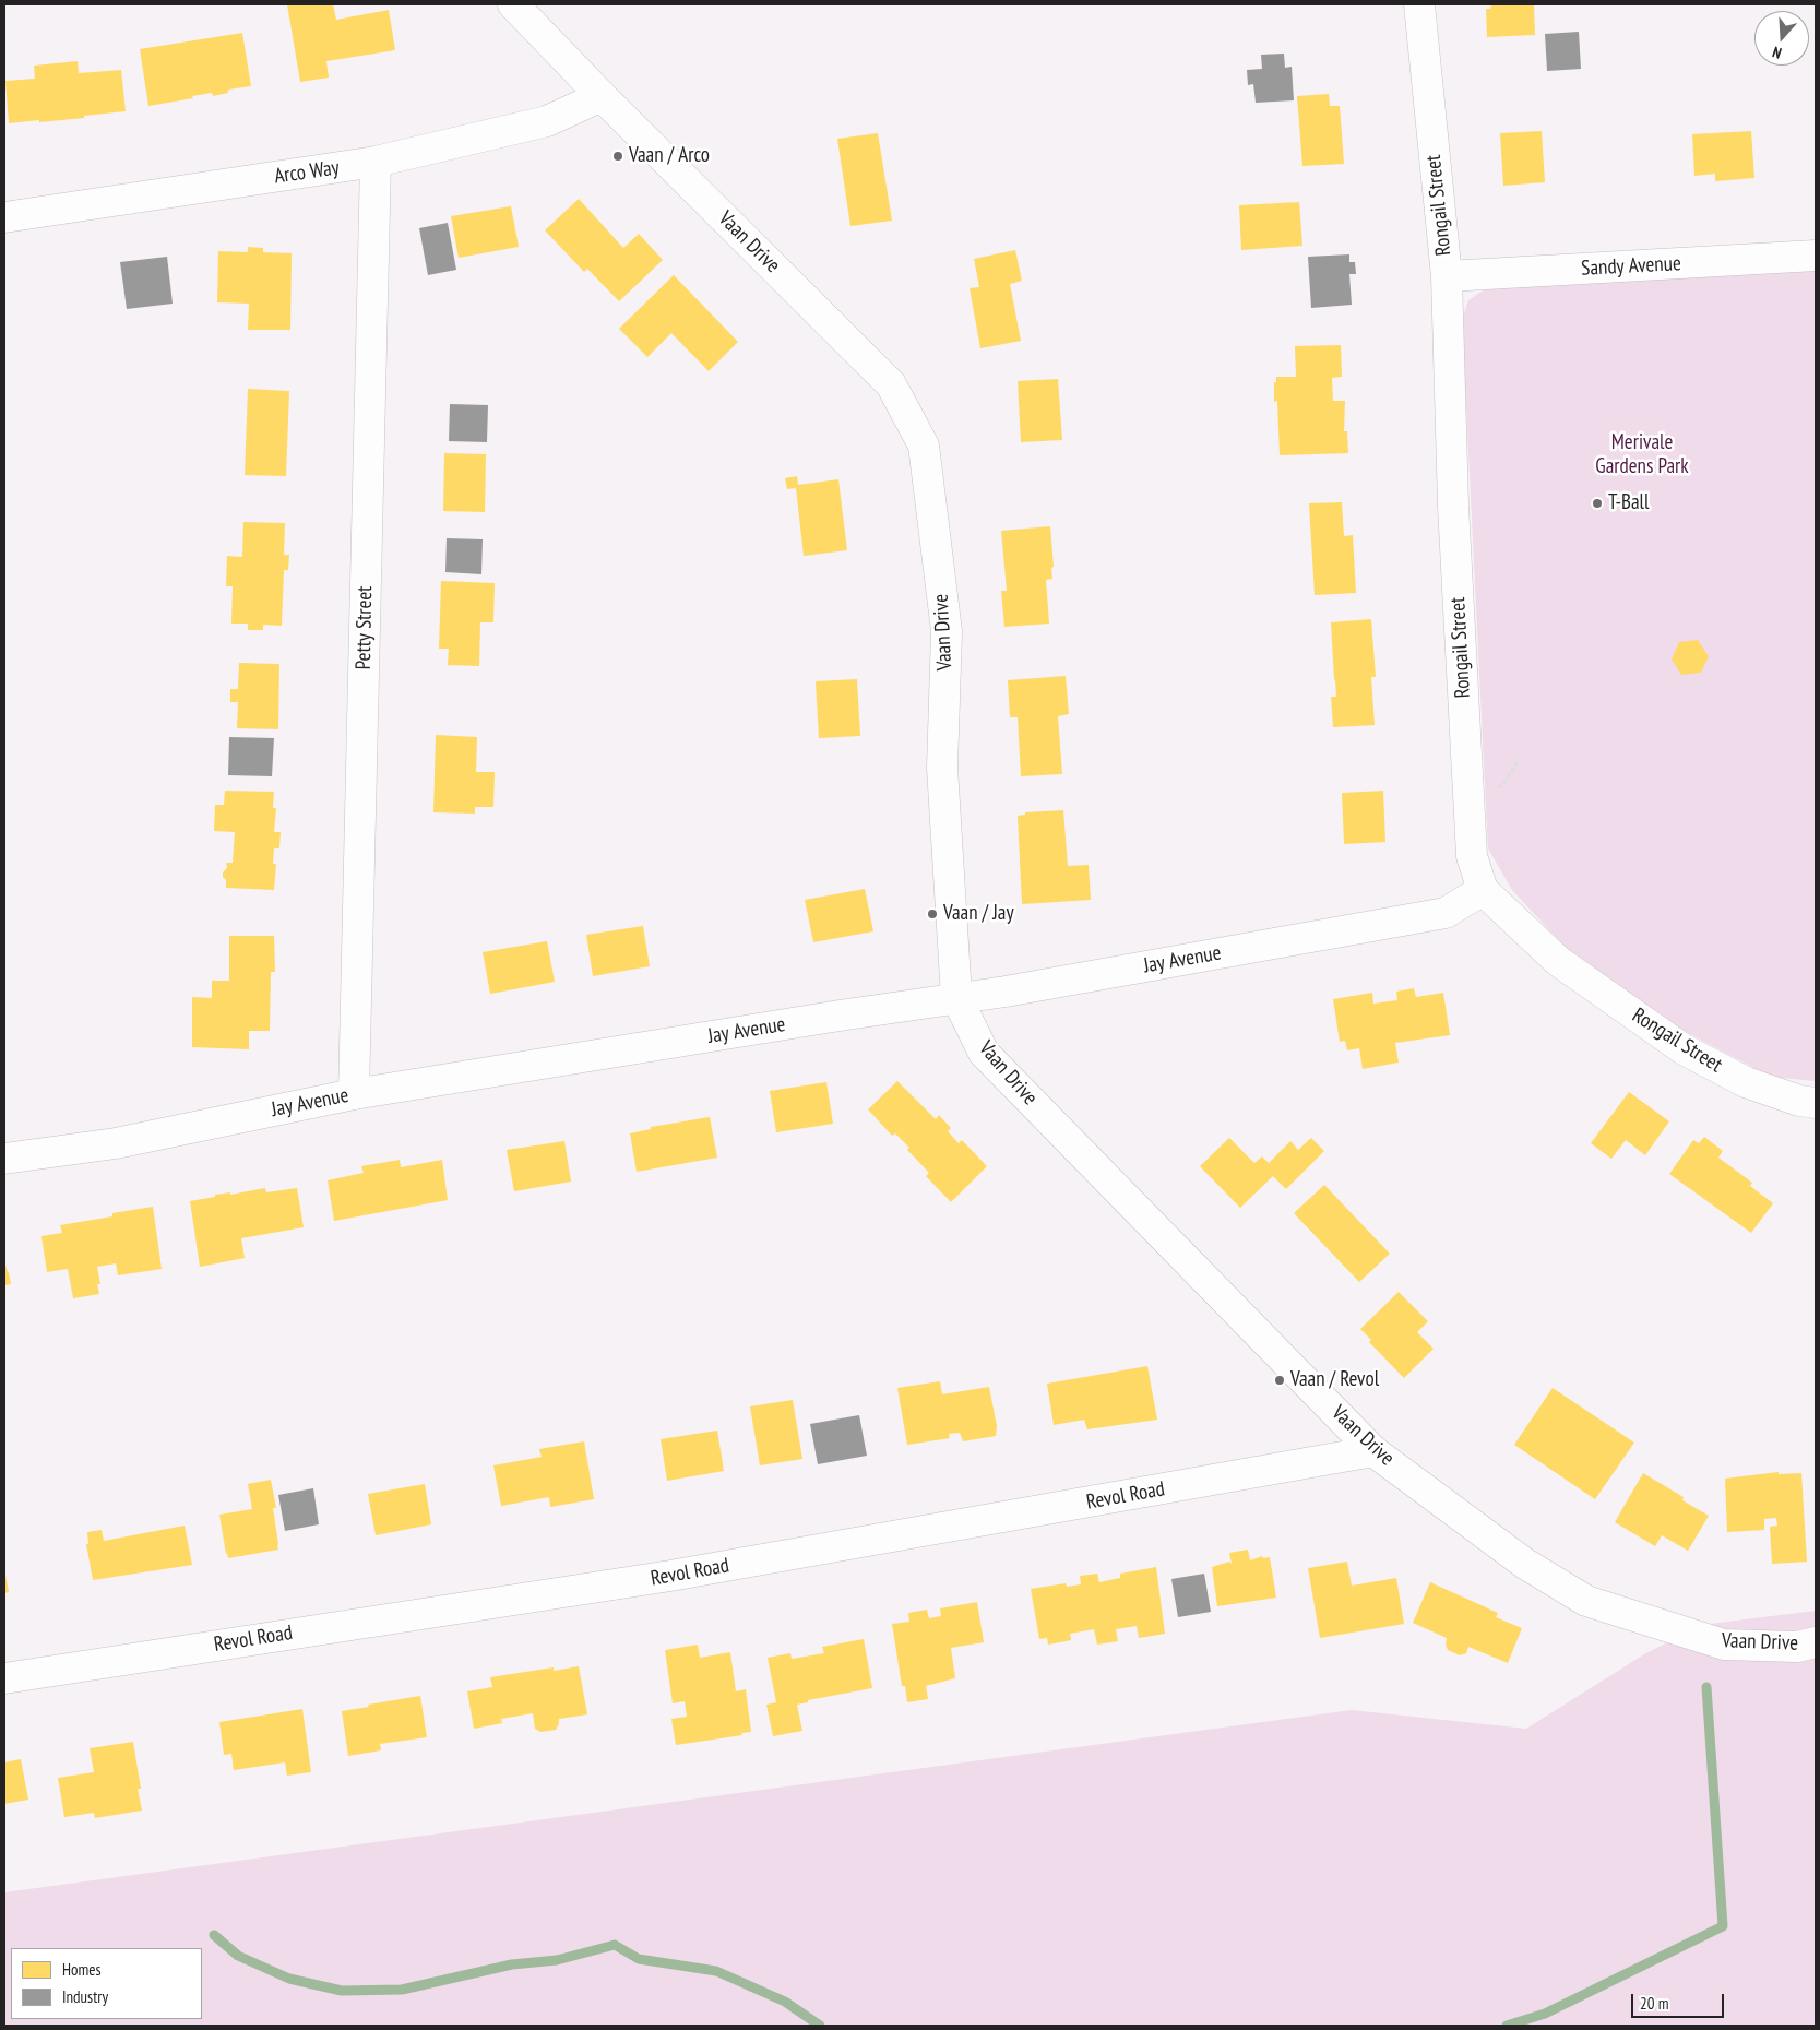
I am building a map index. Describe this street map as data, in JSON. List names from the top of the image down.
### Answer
{
  "streets": {
    "street": [
      "Arco Way",
      "Rongail Street",
      "Vaan Drive",
      "Sandy Avenue",
      "Petty Street",
      "Jay Avenue",
      "Revol Road"
    ]
  },
  "crossings": [
    ["Arco Way", "Vaan Drive"],
    ["Arco Way", "Petty Street"],
    ["Rongail Street", "Sandy Avenue"],
    ["Rongail Street", "Jay Avenue"],
    ["Vaan Drive", "Jay Avenue"],
    ["Vaan Drive", "Revol Road"],
    ["Petty Street", "Jay Avenue"]
  ],
  "parks": ["Merivale Gardens Park"],
  "places": [
    "Vaan / Arco",
    "T-Ball",
    "Vaan / Jay",
    "Vaan / Revol"
  ],
  "legend": ["Homes", "Industry"],
  "scale_bar": "20 m",
  "north": "bottom"
}
